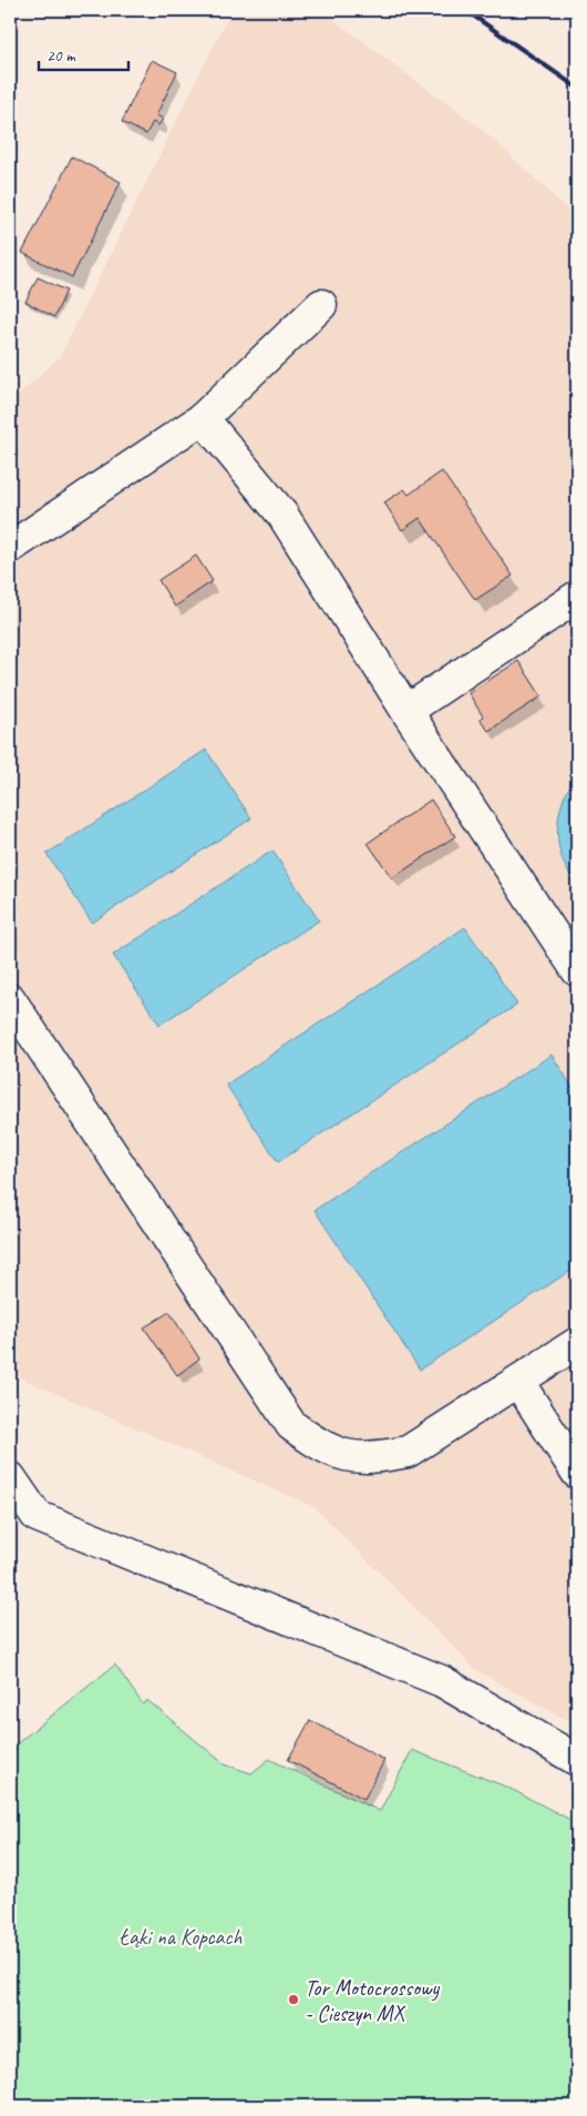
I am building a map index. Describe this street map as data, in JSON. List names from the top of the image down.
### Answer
{
  "parks": ["Łąki na Kopcach"],
  "places": ["Tor Motocrossowy - Cieszyn MX"],
  "scale_bar": "20 m"
}
